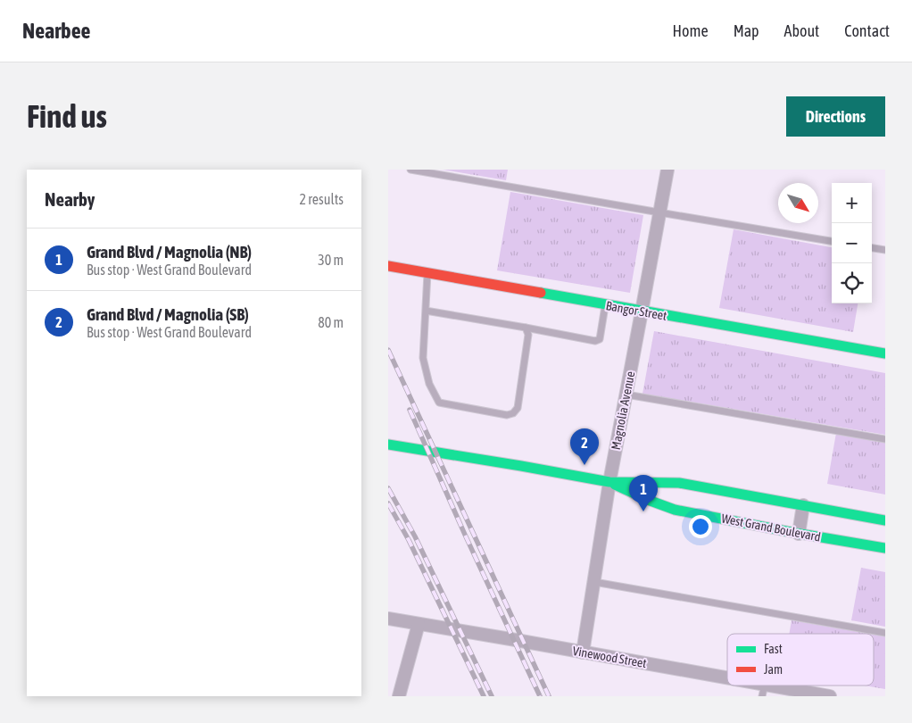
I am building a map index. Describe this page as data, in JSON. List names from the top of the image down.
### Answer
{
  "streets": {
    "main road": ["Bangor Street", "West Grand Boulevard"],
    "street": ["Magnolia Avenue", "Vinewood Street"]
  },
  "crossings": [
    ["Bangor Street", "Magnolia Avenue"],
    ["Magnolia Avenue", "West Grand Boulevard"],
    ["Magnolia Avenue", "Vinewood Street"]
  ],
  "legend": ["Fast", "Jam"],
  "north": "bottom right",
  "page": {
    "header": "Nearbee",
    "nav": [
      "Home",
      "Map",
      "About",
      "Contact"
    ],
    "buttons": "Directions",
    "title": "Find us",
    "heading": ["Nearby", "2 results"],
    "map_buttons": ["+", "−"],
    "list": [
      {
        "mark": "1",
        "name": "Grand Blvd / Magnolia (NB)",
        "note": "Bus stop · West Grand Boulevard",
        "value": "30 m"
      },
      {
        "mark": "2",
        "name": "Grand Blvd / Magnolia (SB)",
        "note": "Bus stop · West Grand Boulevard",
        "value": "80 m"
      }
    ],
    "pins": ["2", "1"]
  }
}
